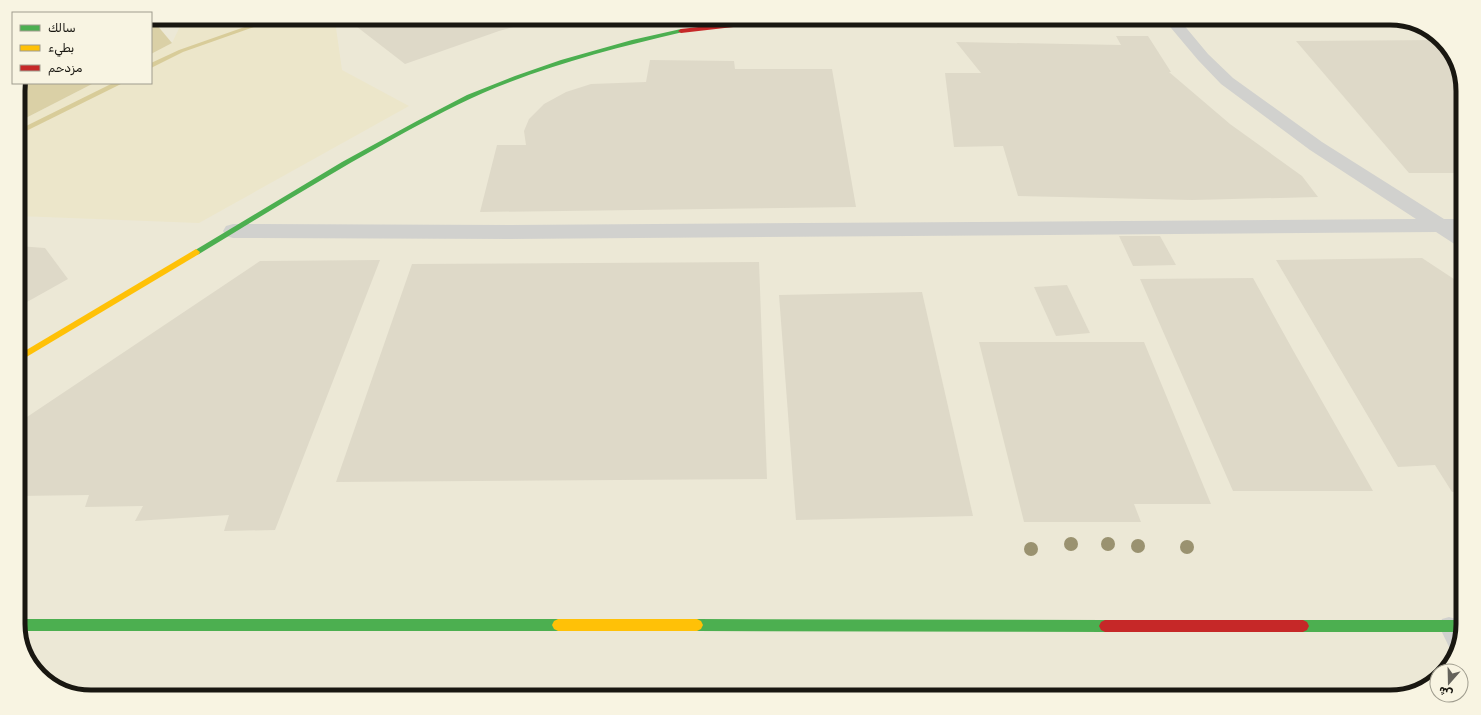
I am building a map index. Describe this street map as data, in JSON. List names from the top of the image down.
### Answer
{
  "legend": ["سالك", "بطيء", "مزدحم"],
  "north": "bottom"
}
